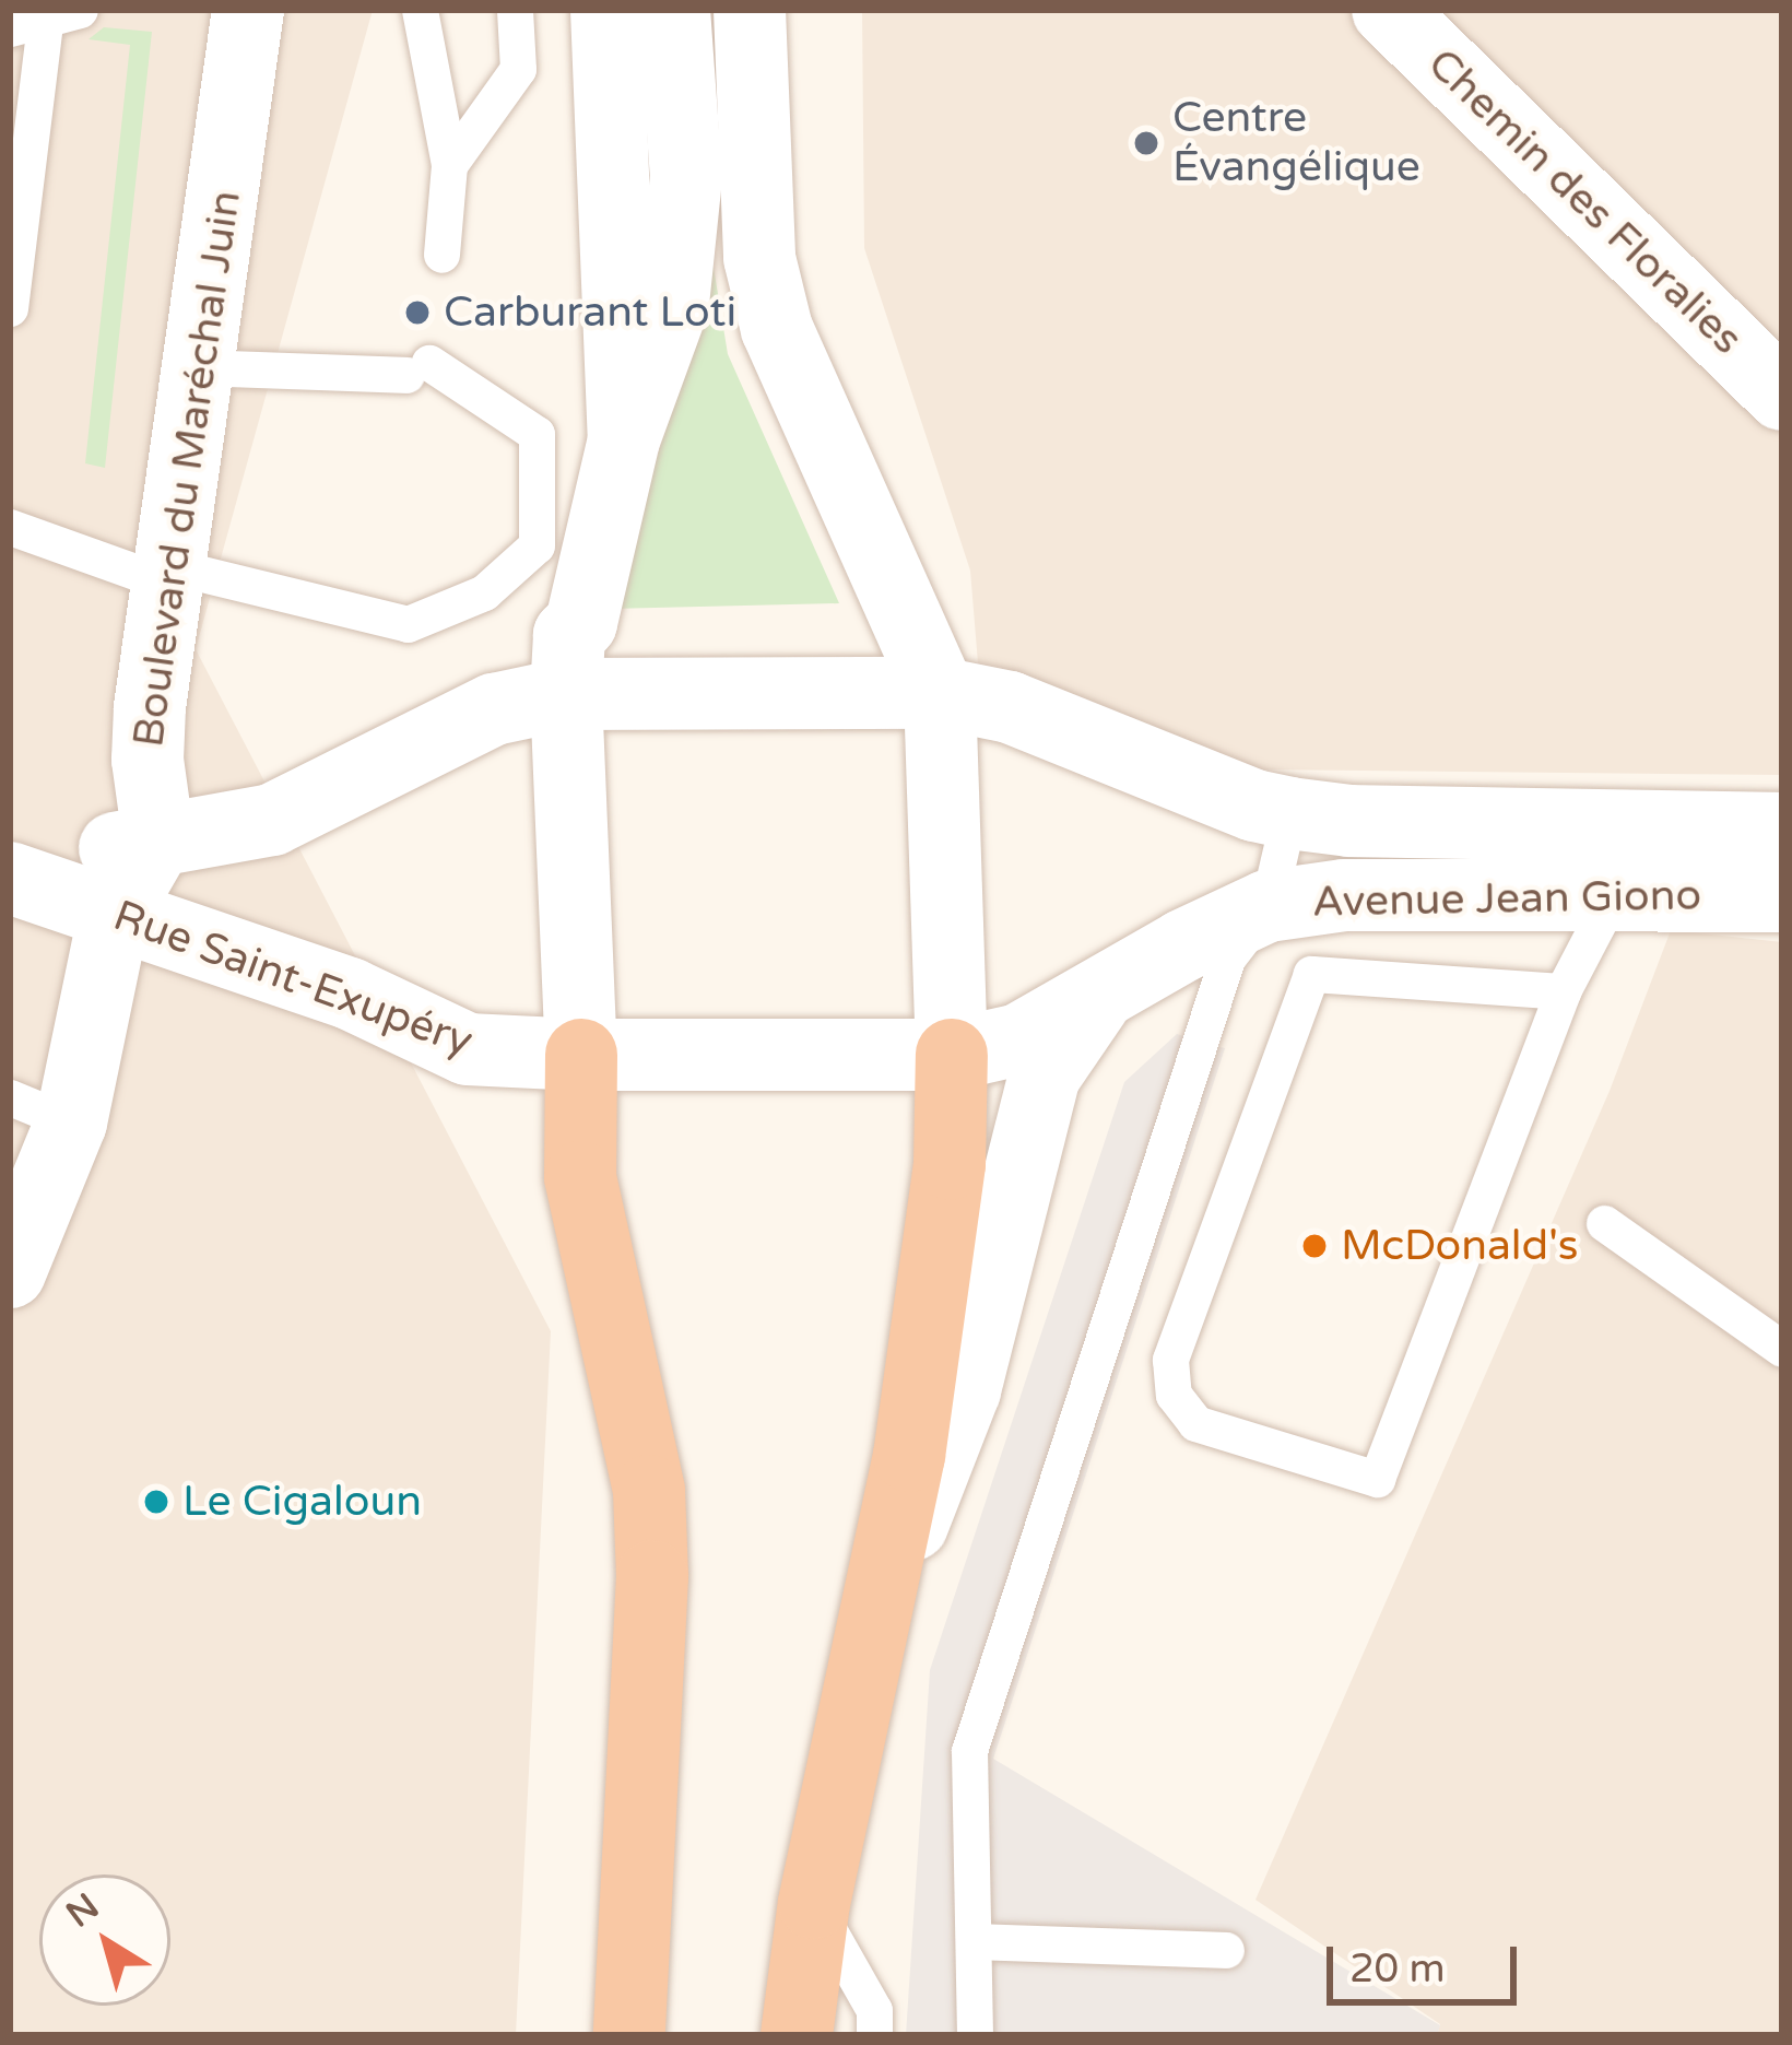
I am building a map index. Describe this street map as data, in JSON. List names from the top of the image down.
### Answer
{
  "streets": {
    "main road": [
      "Chemin des Floralies",
      "Boulevard du Maréchal Juin",
      "Avenue Jean Giono",
      "Rue Saint-Exupéry"
    ]
  },
  "crossings": [
    ["Boulevard du Maréchal Juin", "Rue Saint-Exupéry"],
    ["Avenue Jean Giono", "Rue Saint-Exupéry"]
  ],
  "places": [
    "Centre Évangélique",
    "Carburant Loti",
    "McDonald's",
    "Le Cigaloun"
  ],
  "scale_bar": "20 m",
  "north": "top left"
}
